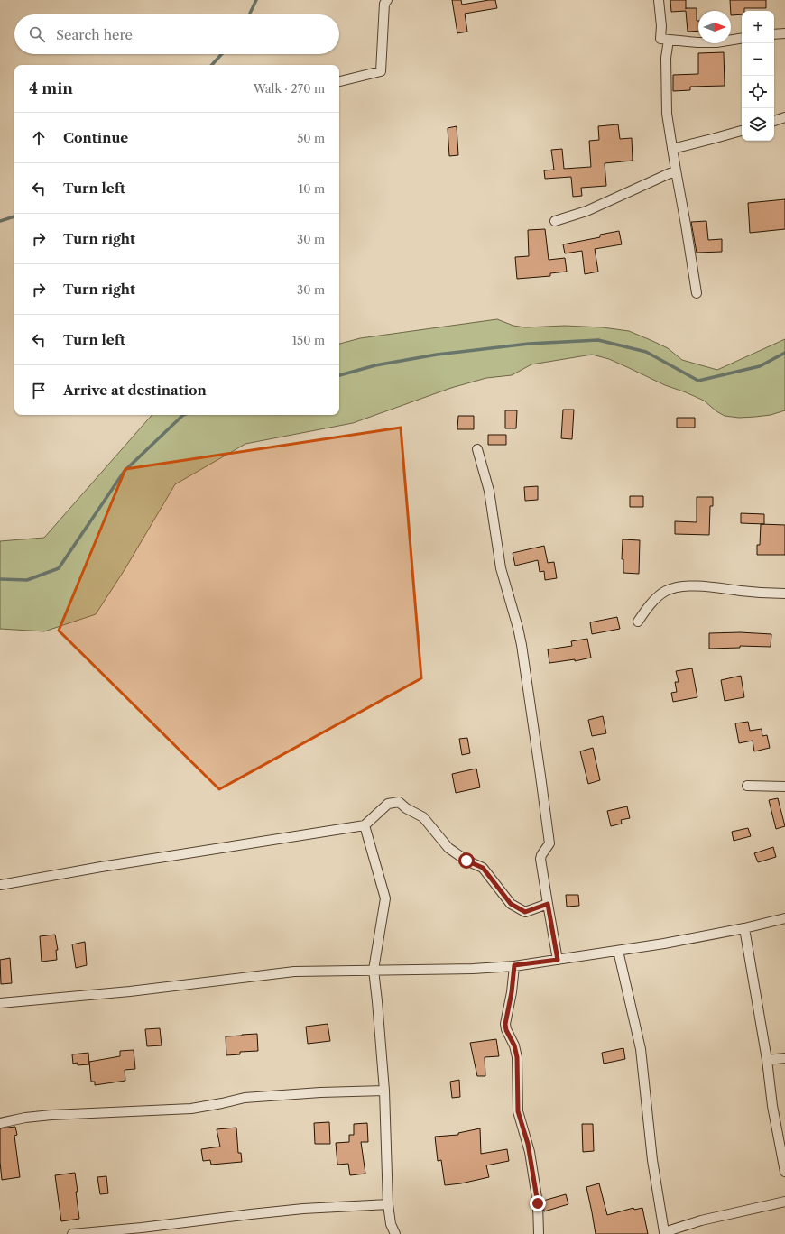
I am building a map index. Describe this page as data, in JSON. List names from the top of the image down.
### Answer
{
  "north": "right",
  "page": {
    "map_buttons": ["+", "−"],
    "search": "Search here",
    "heading": ["4 min", "Walk · 270 m"],
    "list": [
      ["Continue", "50 m"],
      ["Turn left", "10 m"],
      ["Turn right", "30 m"],
      ["Turn right", "30 m"],
      ["Turn left", "150 m"],
      "Arrive at destination"
    ]
  }
}
